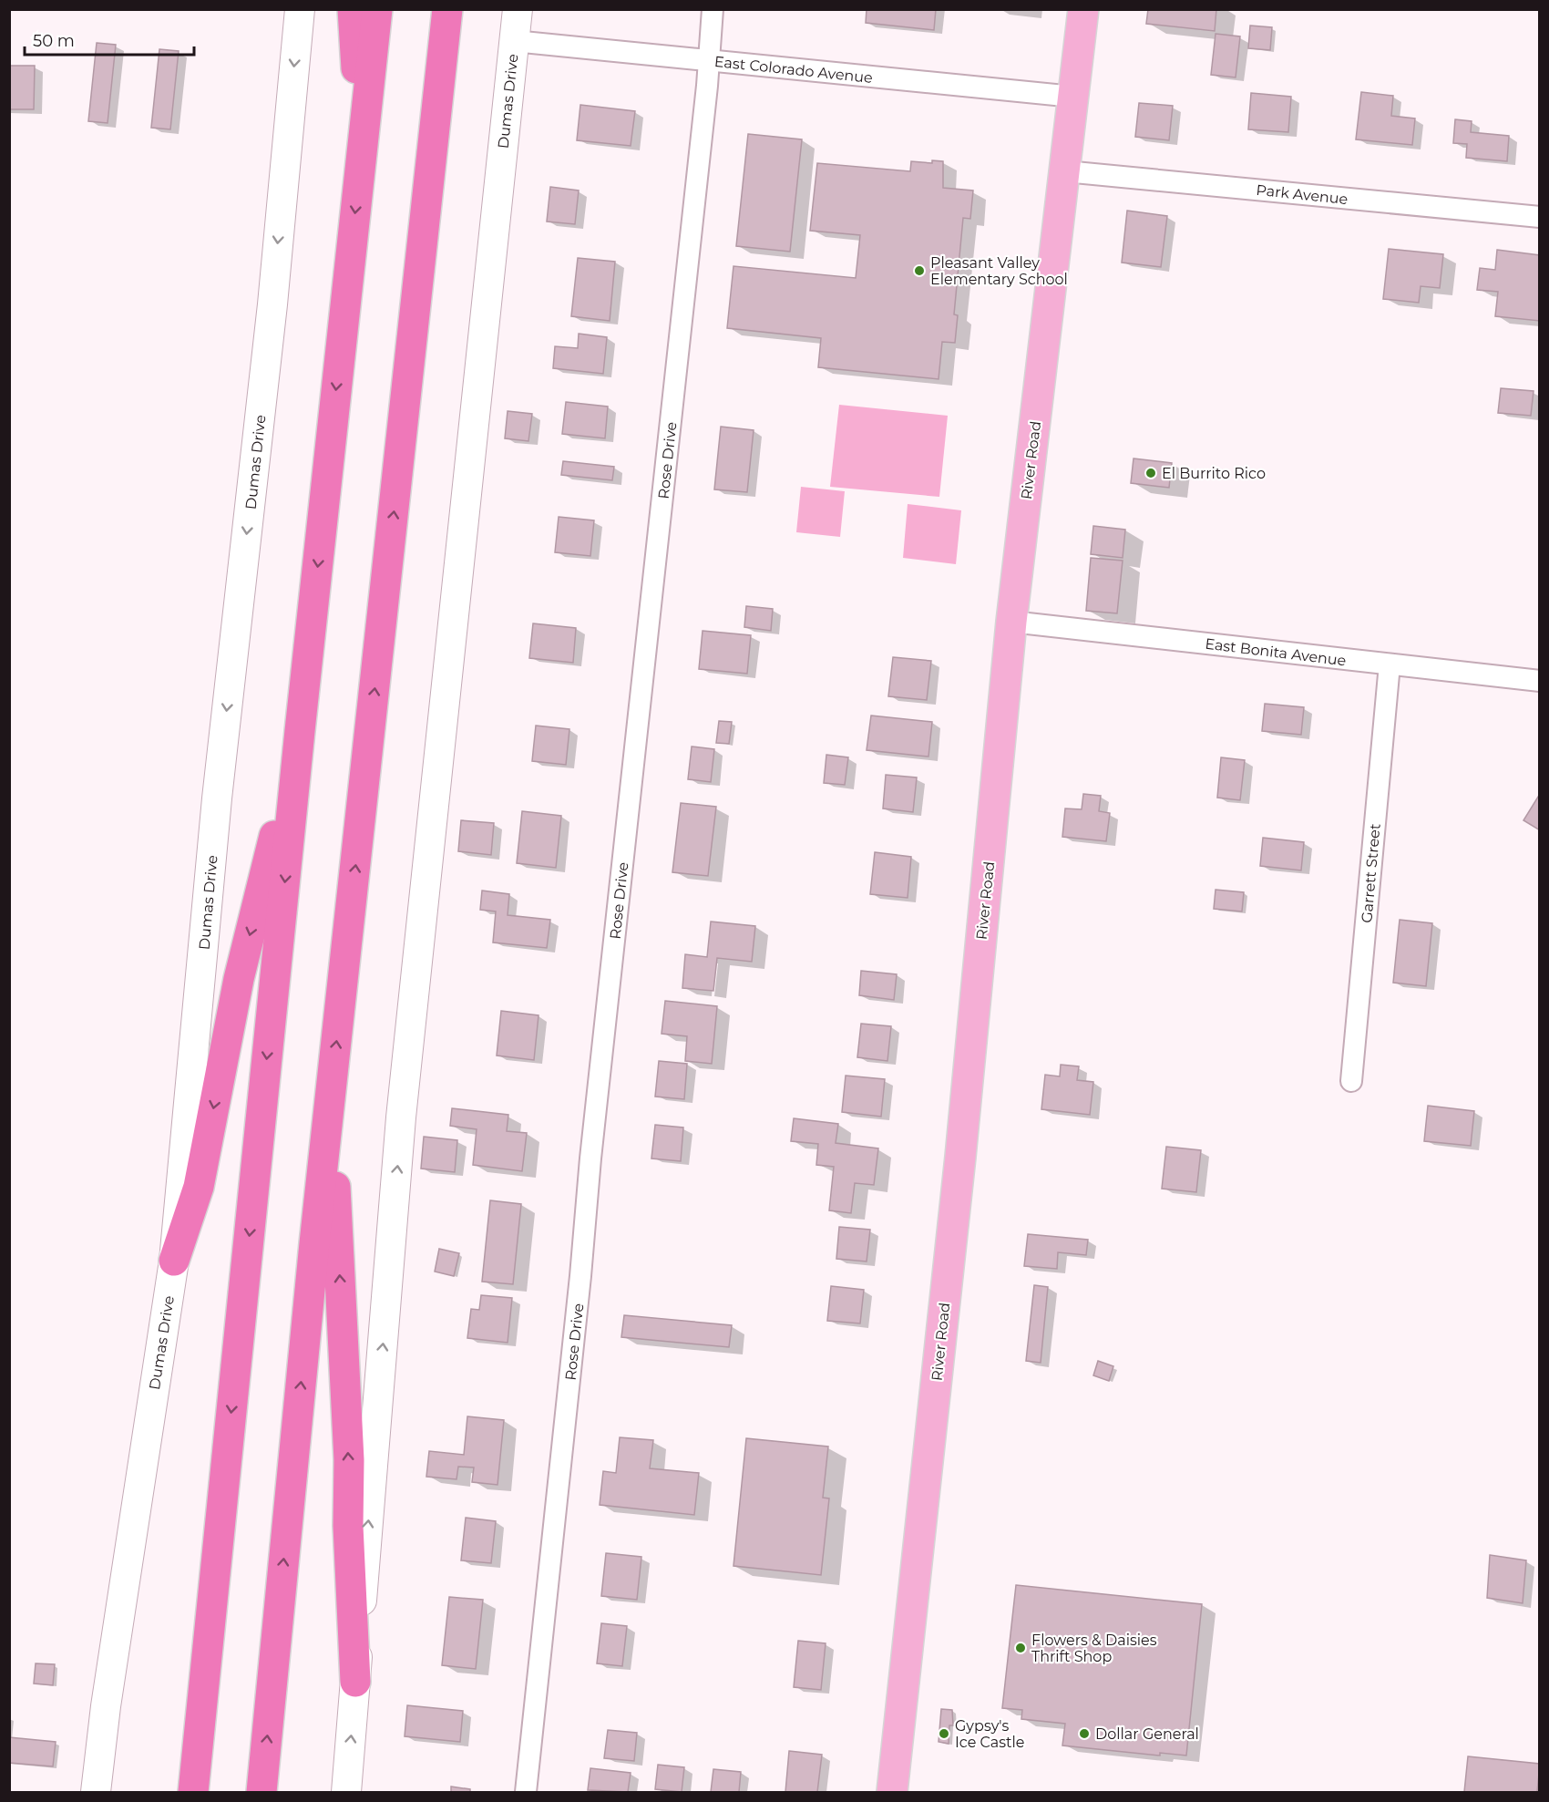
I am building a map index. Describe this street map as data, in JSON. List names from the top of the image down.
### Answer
{
  "streets": {
    "main road": ["Dumas Drive", "River Road"],
    "street": [
      "East Colorado Avenue",
      "Park Avenue",
      "Rose Drive",
      "East Bonita Avenue",
      "Garrett Street"
    ]
  },
  "crossings": [
    ["East Colorado Avenue", "Dumas Drive"],
    ["East Colorado Avenue", "Rose Drive"],
    ["East Colorado Avenue", "River Road"],
    ["Park Avenue", "River Road"],
    ["River Road", "East Bonita Avenue"],
    ["East Bonita Avenue", "Garrett Street"]
  ],
  "places": [
    "Pleasant Valley Elementary School",
    "El Burrito Rico",
    "Flowers & Daisies Thrift Shop",
    "Gypsy's Ice Castle",
    "Dollar General"
  ],
  "scale_bar": "50 m"
}
